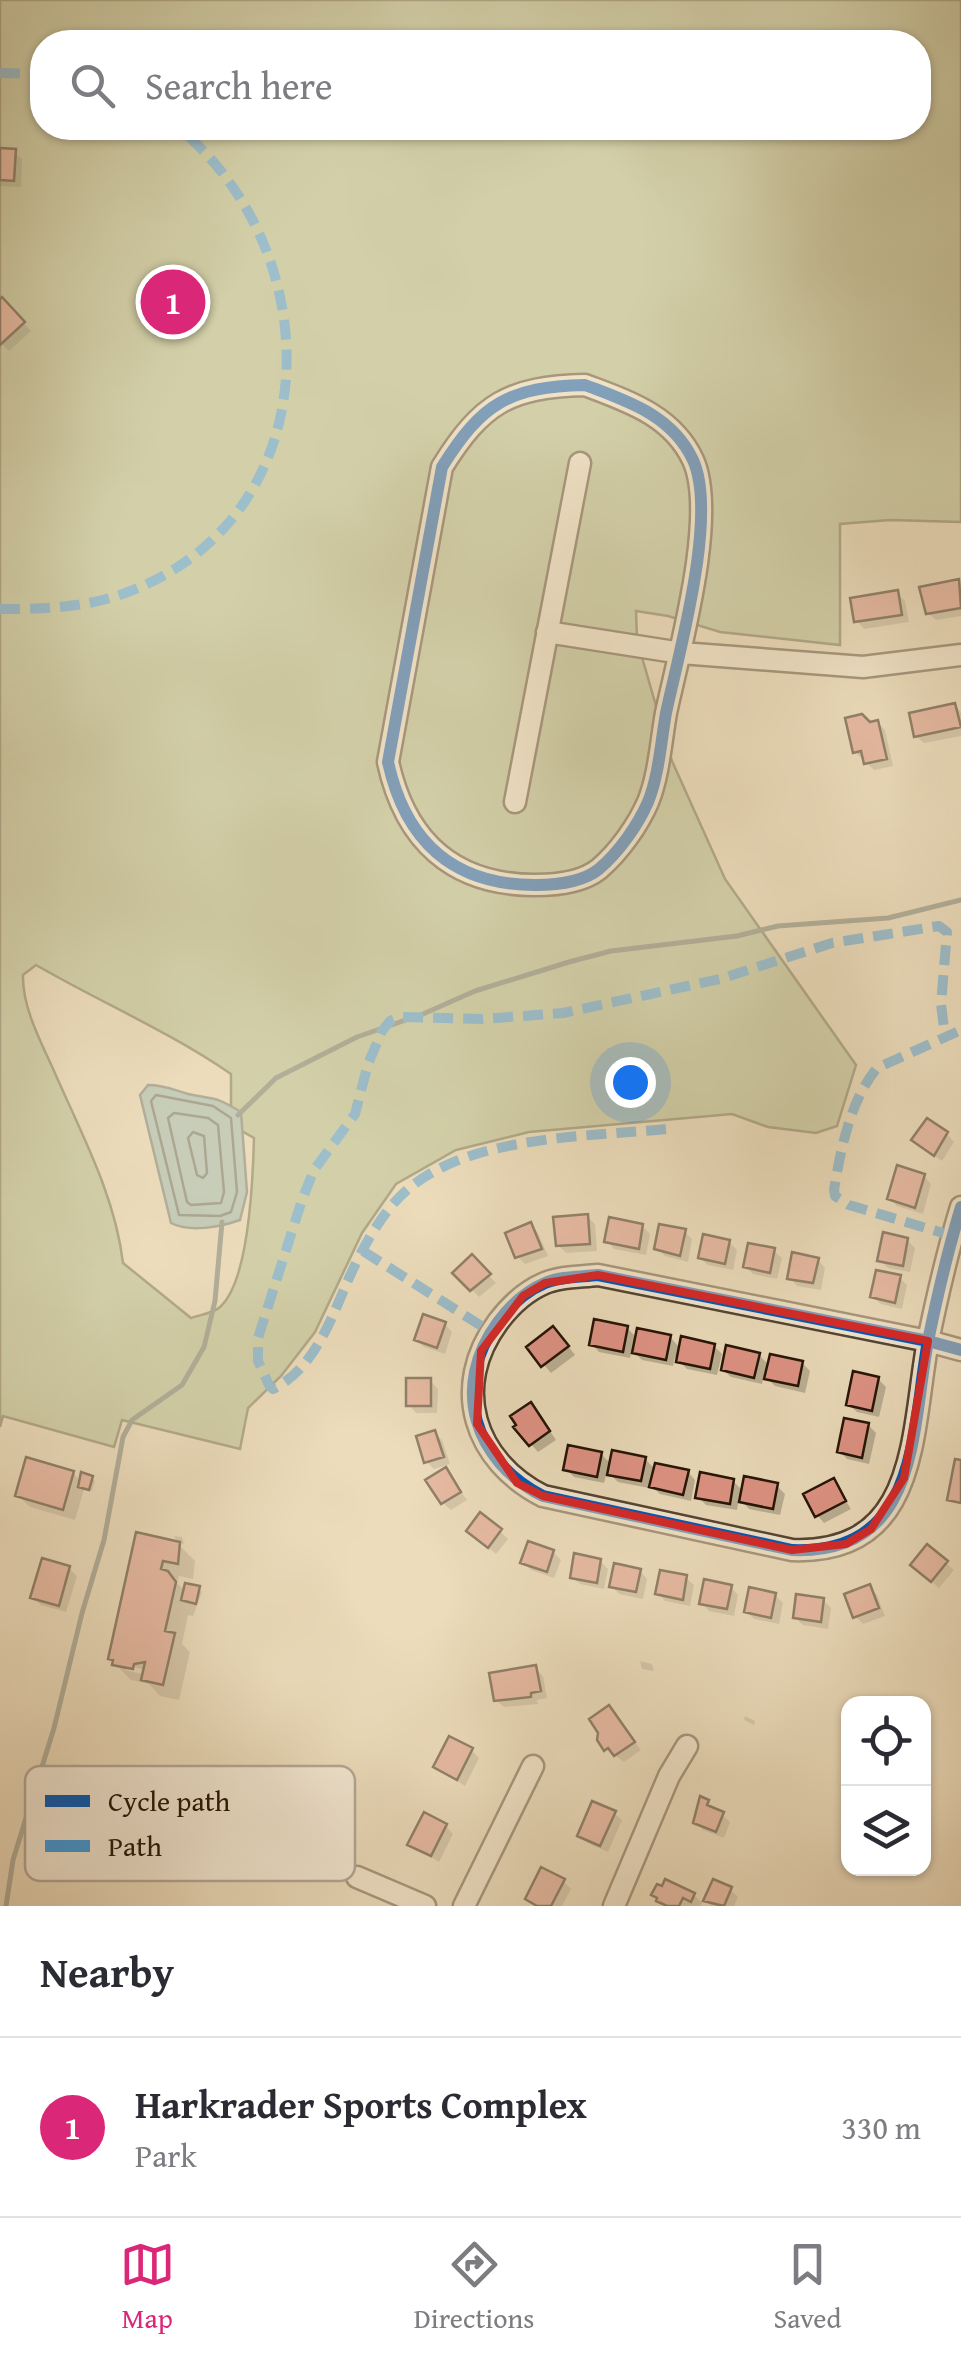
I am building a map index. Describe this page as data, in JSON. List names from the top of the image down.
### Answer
{
  "legend": ["Cycle path", "Path"],
  "page": {
    "search": "Search here",
    "pins": "1",
    "heading": "Nearby",
    "list": [
      {
        "mark": "1",
        "name": "Harkrader Sports Complex",
        "note": "Park",
        "value": "330 m"
      }
    ],
    "nav": ["Map", "Directions", "Saved"]
  }
}
